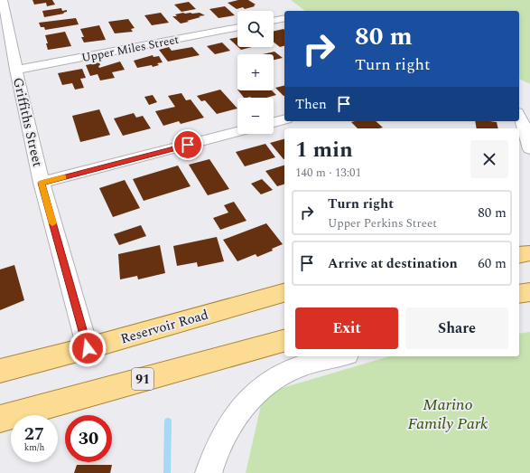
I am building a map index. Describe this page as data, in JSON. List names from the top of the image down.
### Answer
{
  "streets": {
    "main road": ["Reservoir Road", "91"],
    "street": ["Upper Miles Street", "Griffiths Street"]
  },
  "crossings": [
    ["Upper Miles Street", "Griffiths Street"],
    ["Griffiths Street", "Reservoir Road"]
  ],
  "parks": ["Marino Family Park"],
  "page": {
    "map_buttons": ["+", "−"],
    "turn": ["80 m", "Turn right"],
    "then": "Then",
    "heading": ["1 min", "140 m · 13:01"],
    "list": [
      {
        "name": "Turn right",
        "note": "Upper Perkins Street",
        "value": "80 m"
      },
      {
        "name": "Arrive at destination",
        "value": "60 m"
      }
    ],
    "buttons": ["Exit", "Share"],
    "speed": "27 km/h",
    "limit": "30"
  }
}
